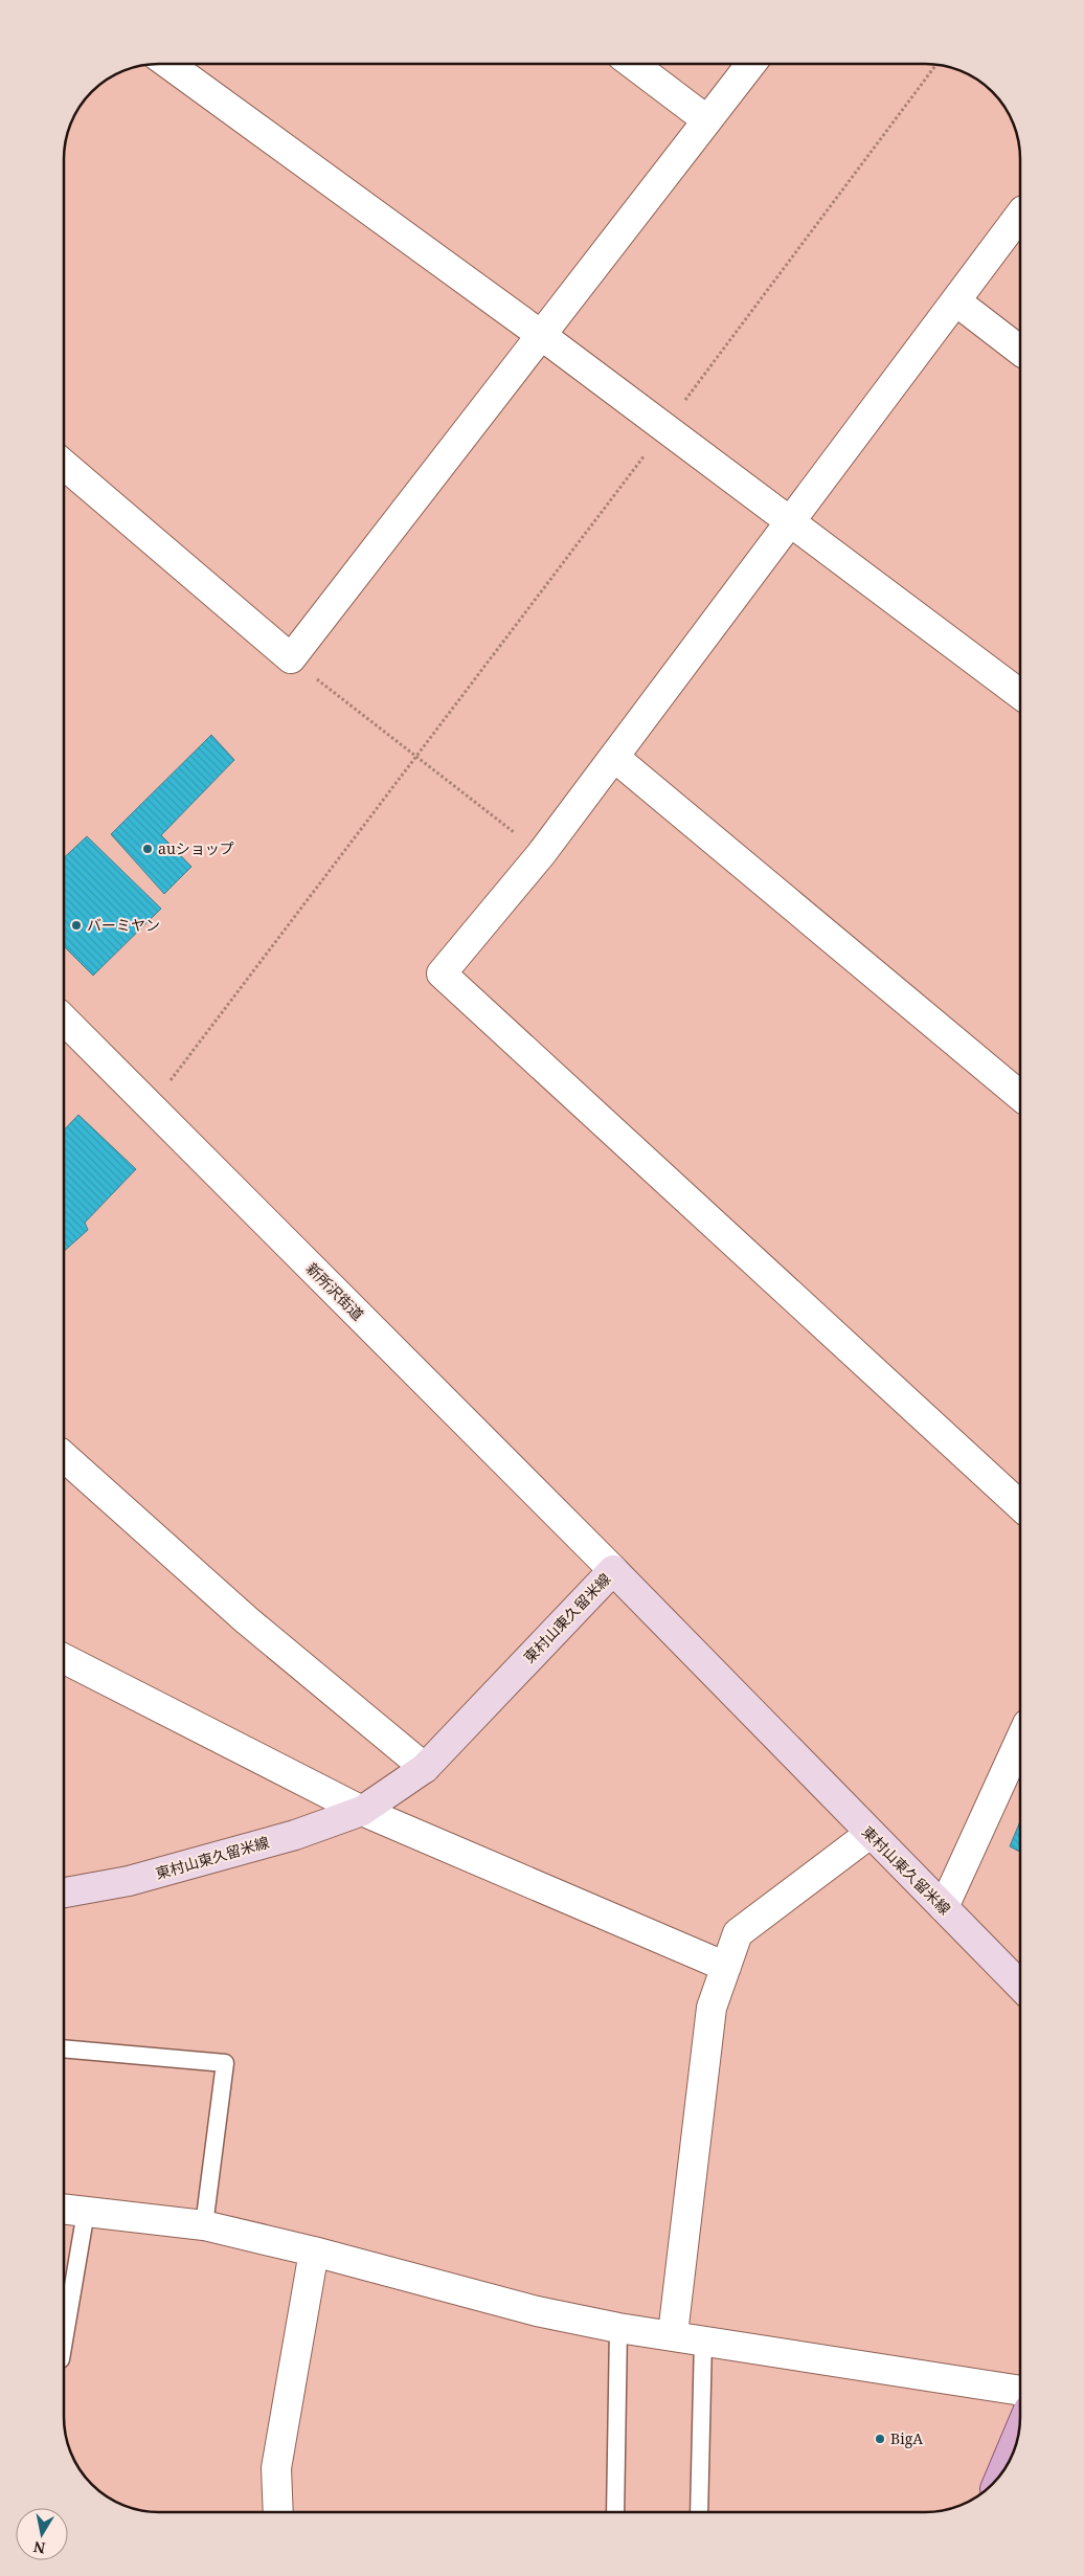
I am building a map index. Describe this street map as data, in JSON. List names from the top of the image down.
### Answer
{
  "streets": {
    "main road": ["東村山東久留米線"],
    "street": ["新所沢街道"]
  },
  "crossings": [
    ["新所沢街道", "東村山東久留米線"]
  ],
  "places": ["auショップ", "バーミヤン", "BigA"],
  "north": "bottom"
}
